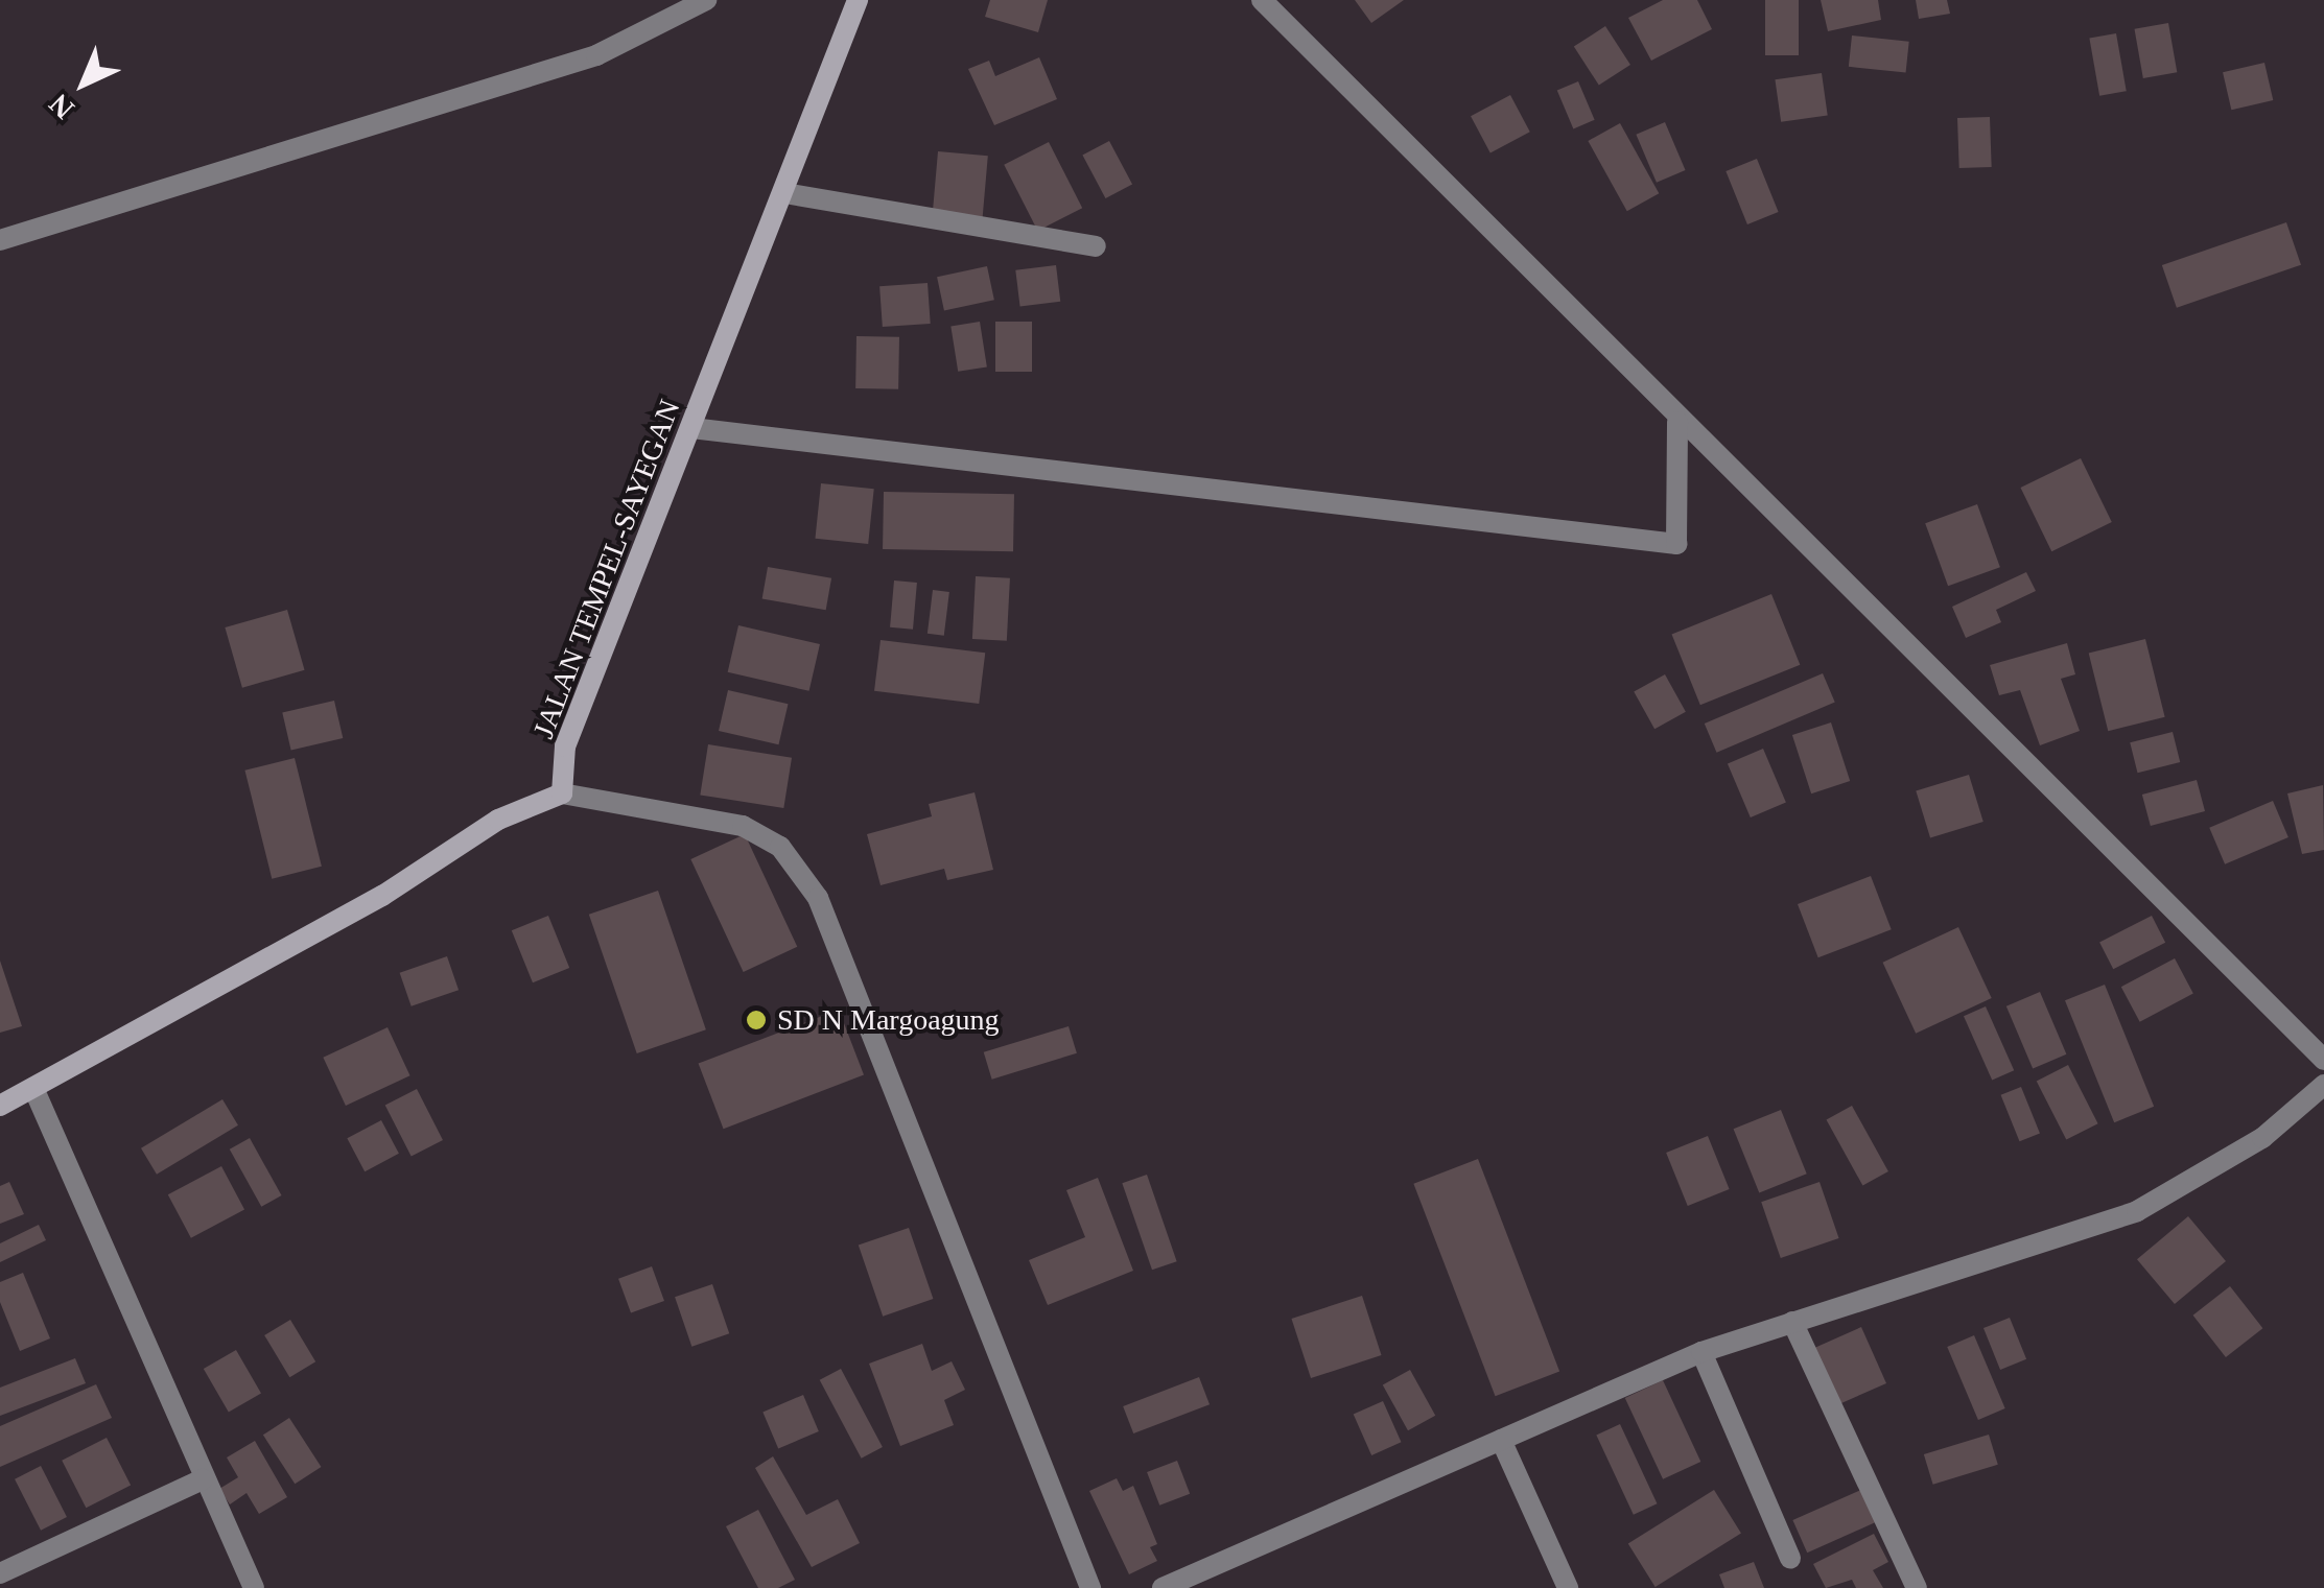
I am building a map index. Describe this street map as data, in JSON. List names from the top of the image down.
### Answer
{
  "streets": {
    "main road": ["JALAN TEMPEL-SAYEGAN"]
  },
  "places": ["SD N Margoagung"],
  "north": "bottom left"
}
